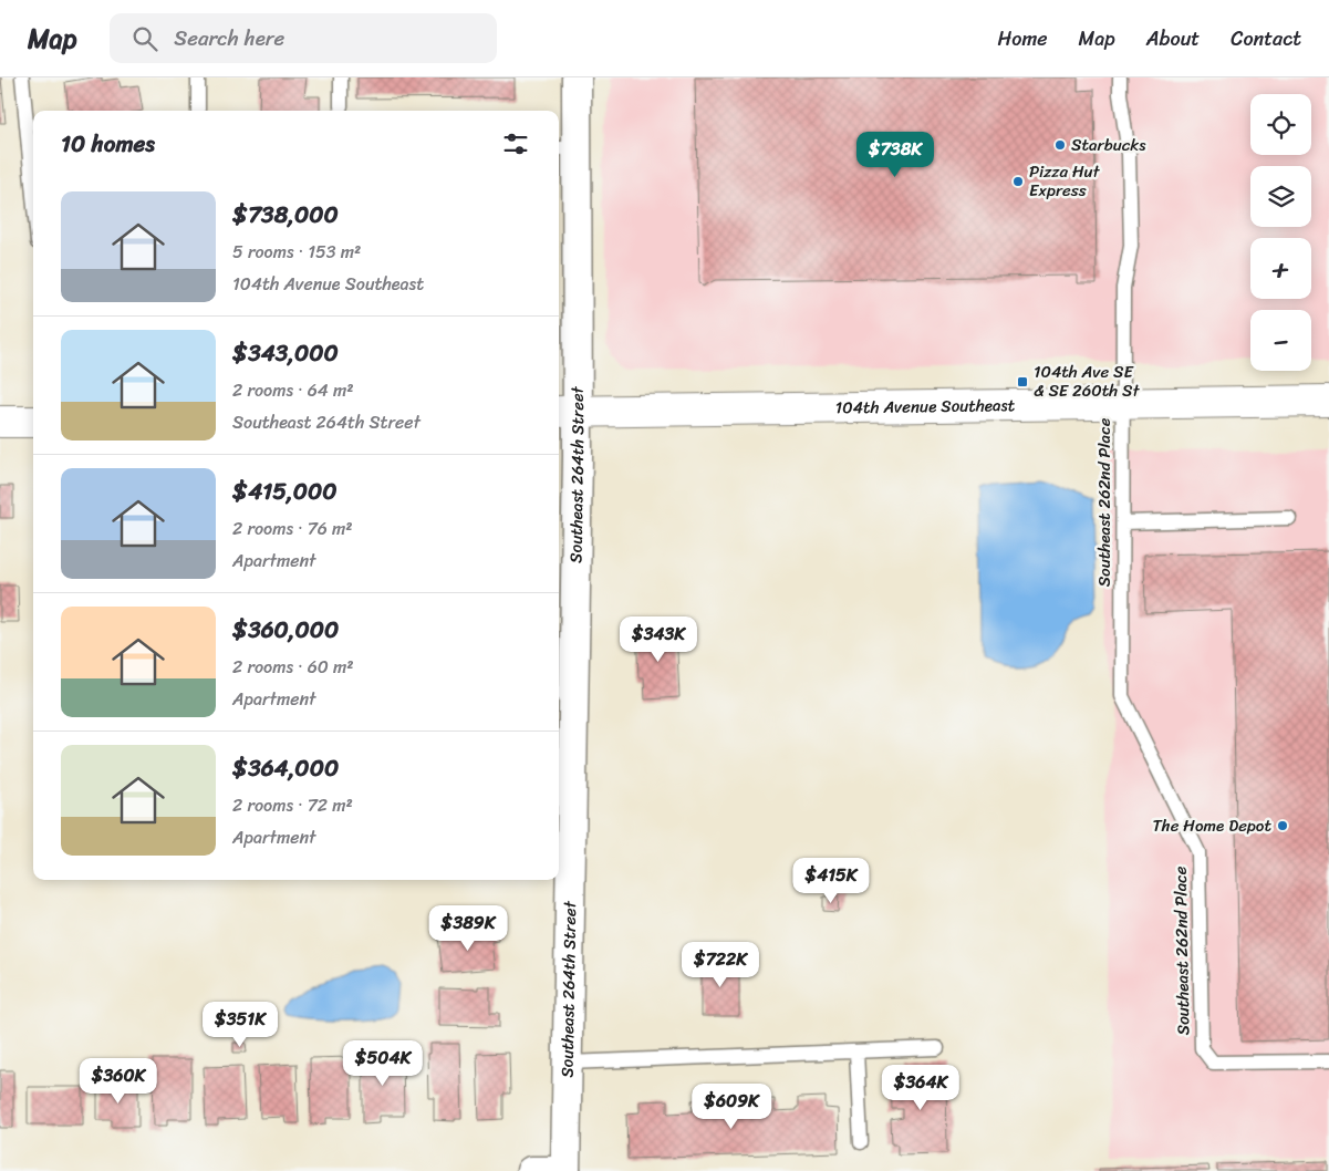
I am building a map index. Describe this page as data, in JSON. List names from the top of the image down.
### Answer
{
  "streets": {
    "street": ["104th Avenue Southeast", "Southeast 264th Street"],
    "lane": ["Southeast 262nd Place"]
  },
  "crossings": [
    ["104th Avenue Southeast", "Southeast 264th Street"],
    ["104th Avenue Southeast", "Southeast 262nd Place"]
  ],
  "places": {
    "other": ["Starbucks", "Pizza Hut Express", "The Home Depot"],
    "transit": ["104th Ave SE & SE 260th St"]
  },
  "page": {
    "header": "Map",
    "search": "Search here",
    "nav": [
      "Home",
      "Map",
      "About",
      "Contact"
    ],
    "map_buttons": ["+", "−"],
    "heading": "10 homes",
    "price": [
      "$738K",
      "$343K",
      "$415K",
      "$389K",
      "$722K",
      "$351K",
      "$504K",
      "$360K",
      "$364K",
      "$609K"
    ],
    "list": [
      {
        "name": "$738,000",
        "note": "5 rooms · 153 m² · 104th Avenue Southeast"
      },
      {
        "name": "$343,000",
        "note": "2 rooms · 64 m² · Southeast 264th Street"
      },
      {
        "name": "$415,000",
        "note": "2 rooms · 76 m² · Apartment"
      },
      {
        "name": "$360,000",
        "note": "2 rooms · 60 m² · Apartment"
      },
      {
        "name": "$364,000",
        "note": "2 rooms · 72 m² · Apartment"
      }
    ]
  }
}
